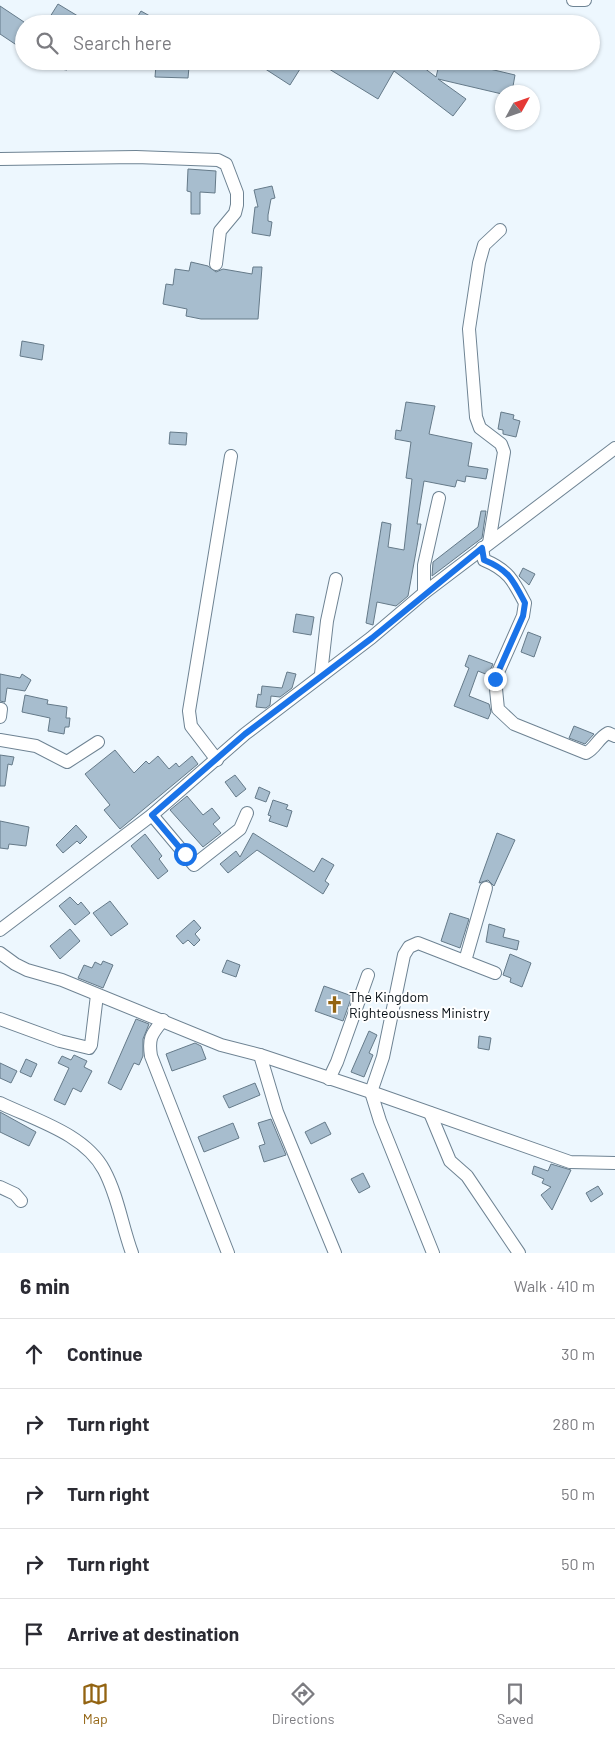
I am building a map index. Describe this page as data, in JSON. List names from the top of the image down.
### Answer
{
  "places": {
    "church": ["The Kingdom Righteousness Ministry"]
  },
  "north": "top right",
  "page": {
    "search": "Search here",
    "heading": ["6 min", "Walk · 410 m"],
    "list": [
      ["Continue", "30 m"],
      ["Turn right", "280 m"],
      ["Turn right", "50 m"],
      ["Turn right", "50 m"],
      "Arrive at destination"
    ],
    "nav": ["Map", "Directions", "Saved"]
  }
}
